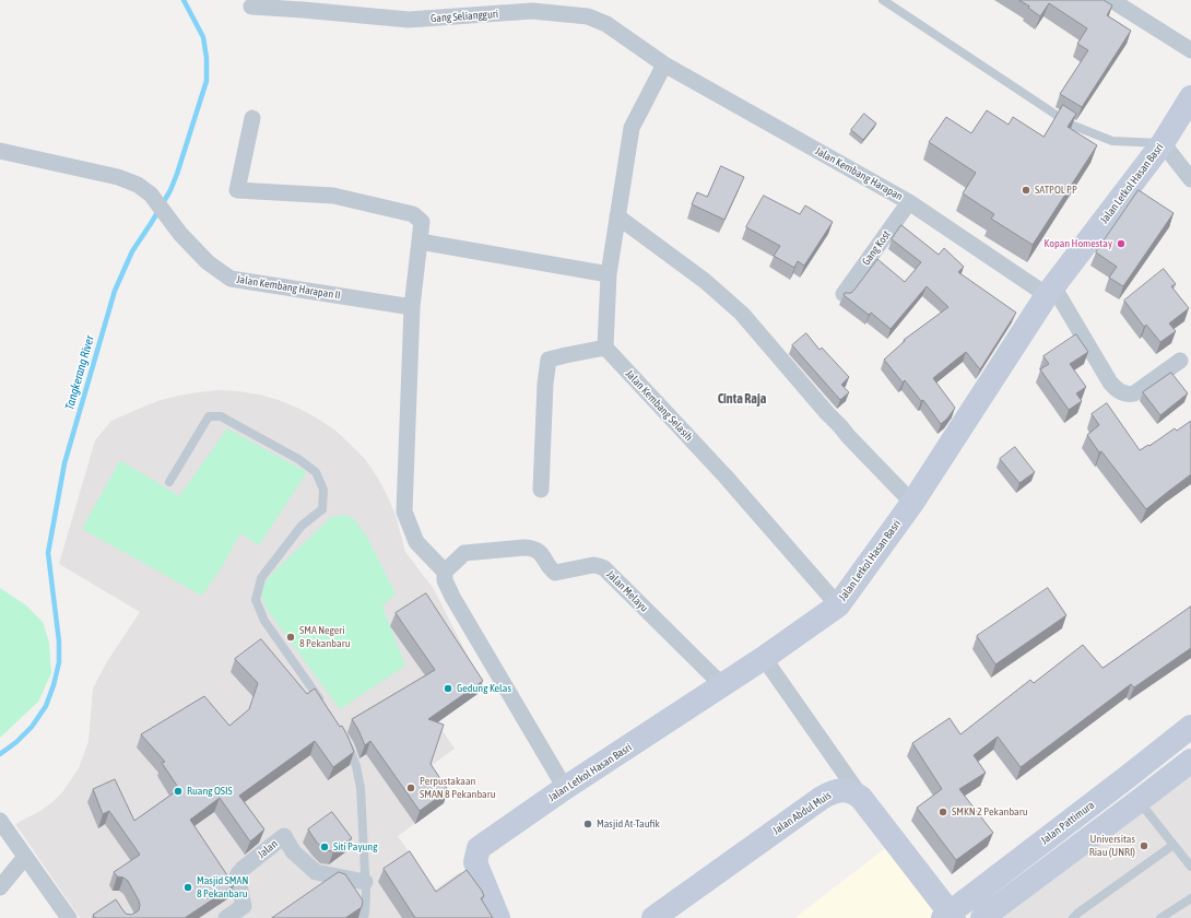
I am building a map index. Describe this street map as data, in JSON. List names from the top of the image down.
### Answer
{
  "streets": {
    "street": [
      "Gang Seliangguri",
      "Jalan Kembang Harapan",
      "Jalan Letkol Hasan Basri",
      "Gang Kost",
      "Jalan Kembang Harapan II",
      "Jalan Kembang Selasih",
      "Jalan Melayu",
      "Jalan Abdul Muis",
      "Jalan Pattimura",
      "Jalan"
    ]
  },
  "crossings": [
    ["Gang Seliangguri", "Jalan Kembang Harapan"],
    ["Jalan Kembang Harapan", "Jalan Letkol Hasan Basri"],
    ["Jalan Kembang Harapan", "Gang Kost"],
    ["Jalan Letkol Hasan Basri", "Jalan Kembang Selasih"],
    ["Jalan Letkol Hasan Basri", "Jalan Melayu"]
  ],
  "districts": ["Cinta Raja"],
  "water": ["Tangkerang River"],
  "places": [
    "SATPOL PP",
    "Kopan Homestay",
    "SMA Negeri 8 Pekanbaru",
    "Gedung Kelas",
    "Perpustakaan SMAN 8 Pekanbaru",
    "Ruang OSIS",
    "SMKN 2 Pekanbaru",
    "Masjid At-Taufik",
    "Universitas Riau (UNRI)",
    "Siti Payung",
    "Masjid SMAN 8 Pekanbaru"
  ]
}
